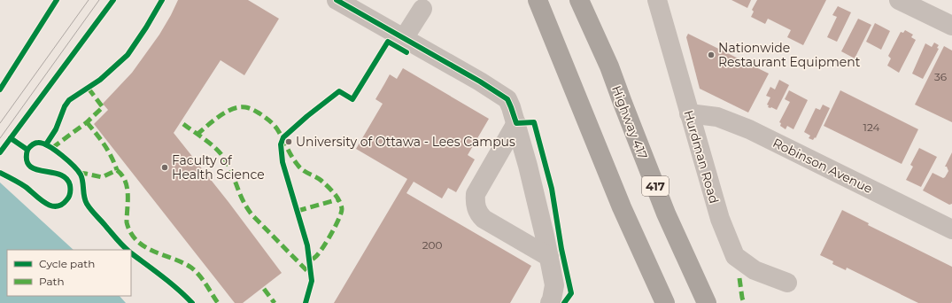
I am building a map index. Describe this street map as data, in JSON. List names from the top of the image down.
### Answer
{
  "streets": {
    "highway": ["Highway 417", "417"],
    "street": ["Hurdman Road", "Robinson Avenue"]
  },
  "crossings": [
    ["Hurdman Road", "Robinson Avenue"]
  ],
  "places": ["Nationwide Restaurant Equipment", "University of Ottawa - Lees Campus", "Faculty of Health Science"],
  "house_numbers": ["36", "124", "200"],
  "legend": ["Cycle path", "Path"]
}
